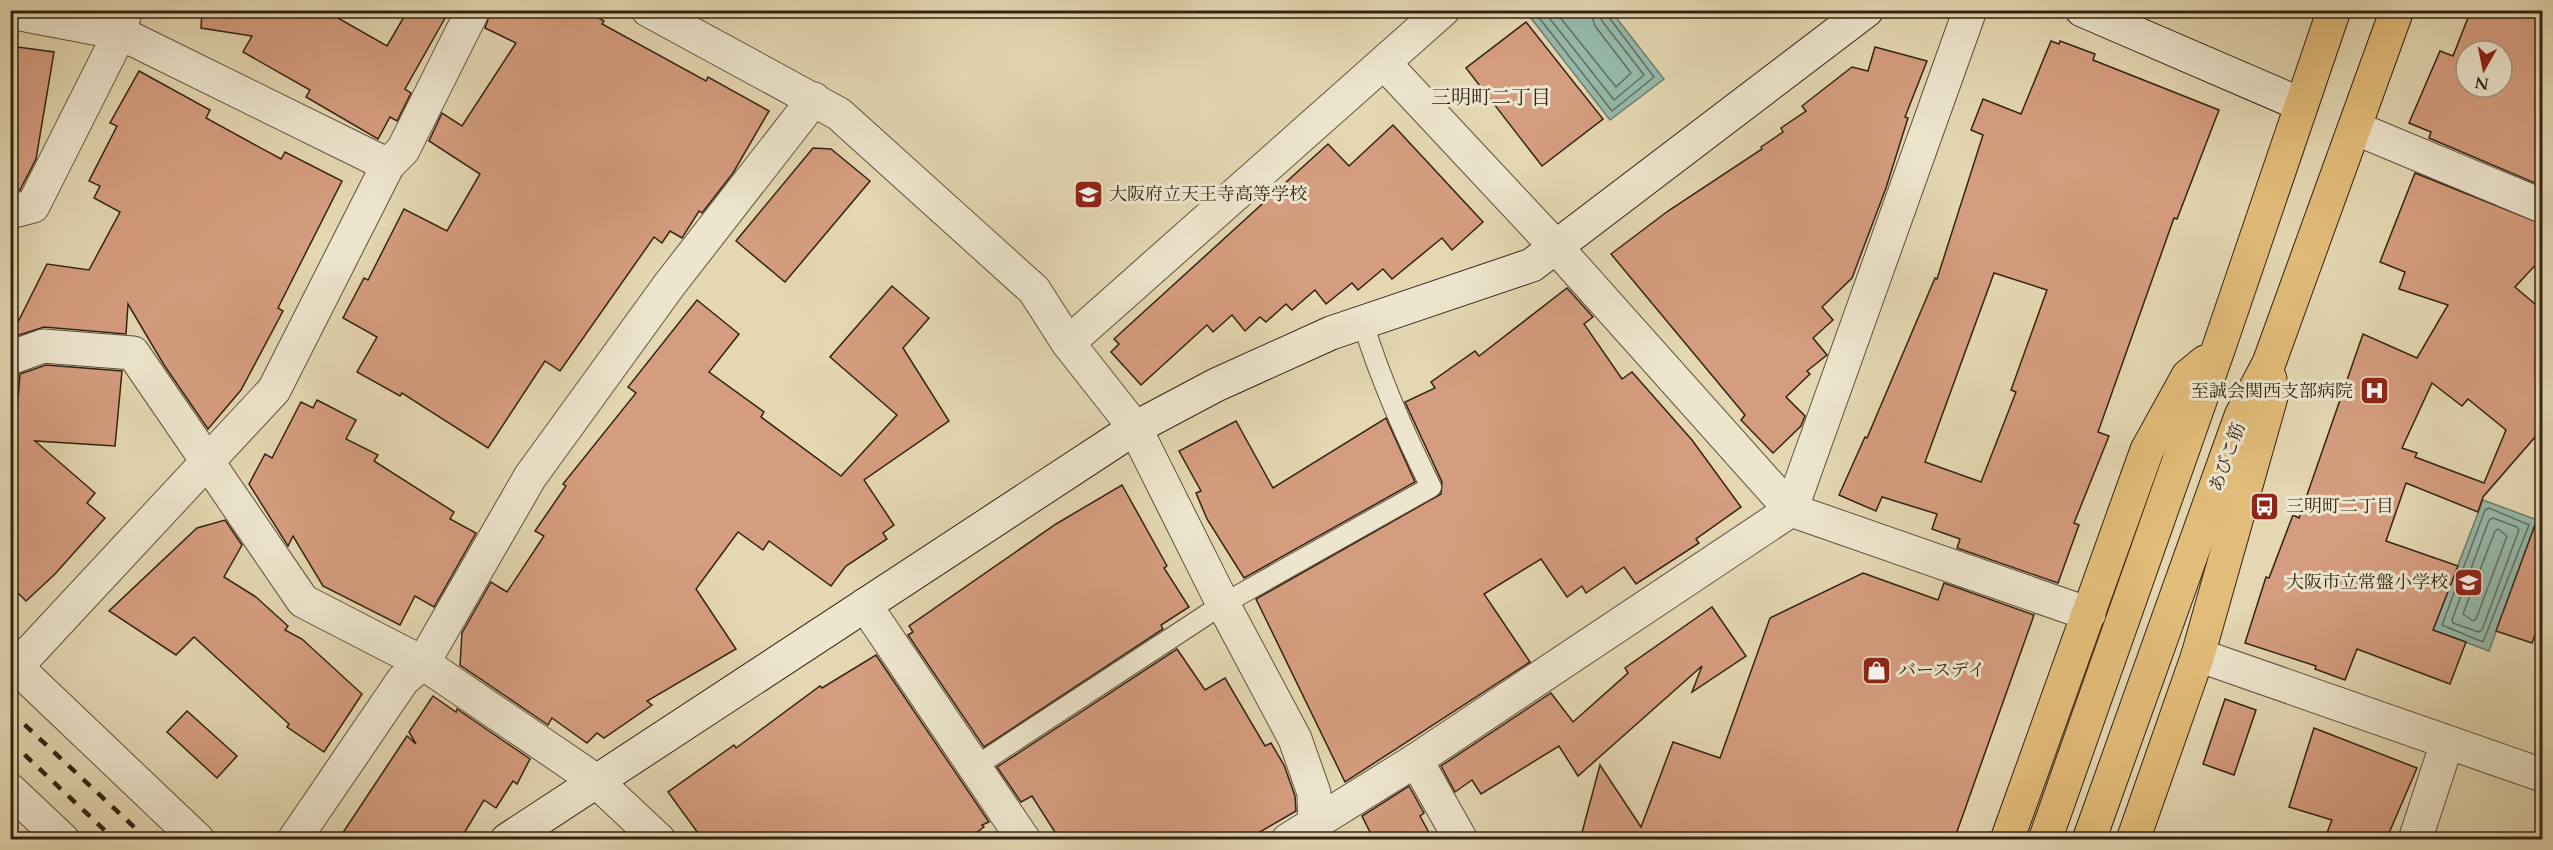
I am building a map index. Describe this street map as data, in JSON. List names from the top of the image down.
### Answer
{
  "streets": {
    "main road": ["あびこ筋"]
  },
  "districts": ["三明町二丁目"],
  "places": {
    "school or university": ["大阪府立天王寺高等学校", "大阪市立常盤小学校"],
    "hospital": ["至誠会関西支部病院"],
    "bus stop": ["三明町二丁目"],
    "shop": ["バースデイ"]
  },
  "north": "bottom"
}
